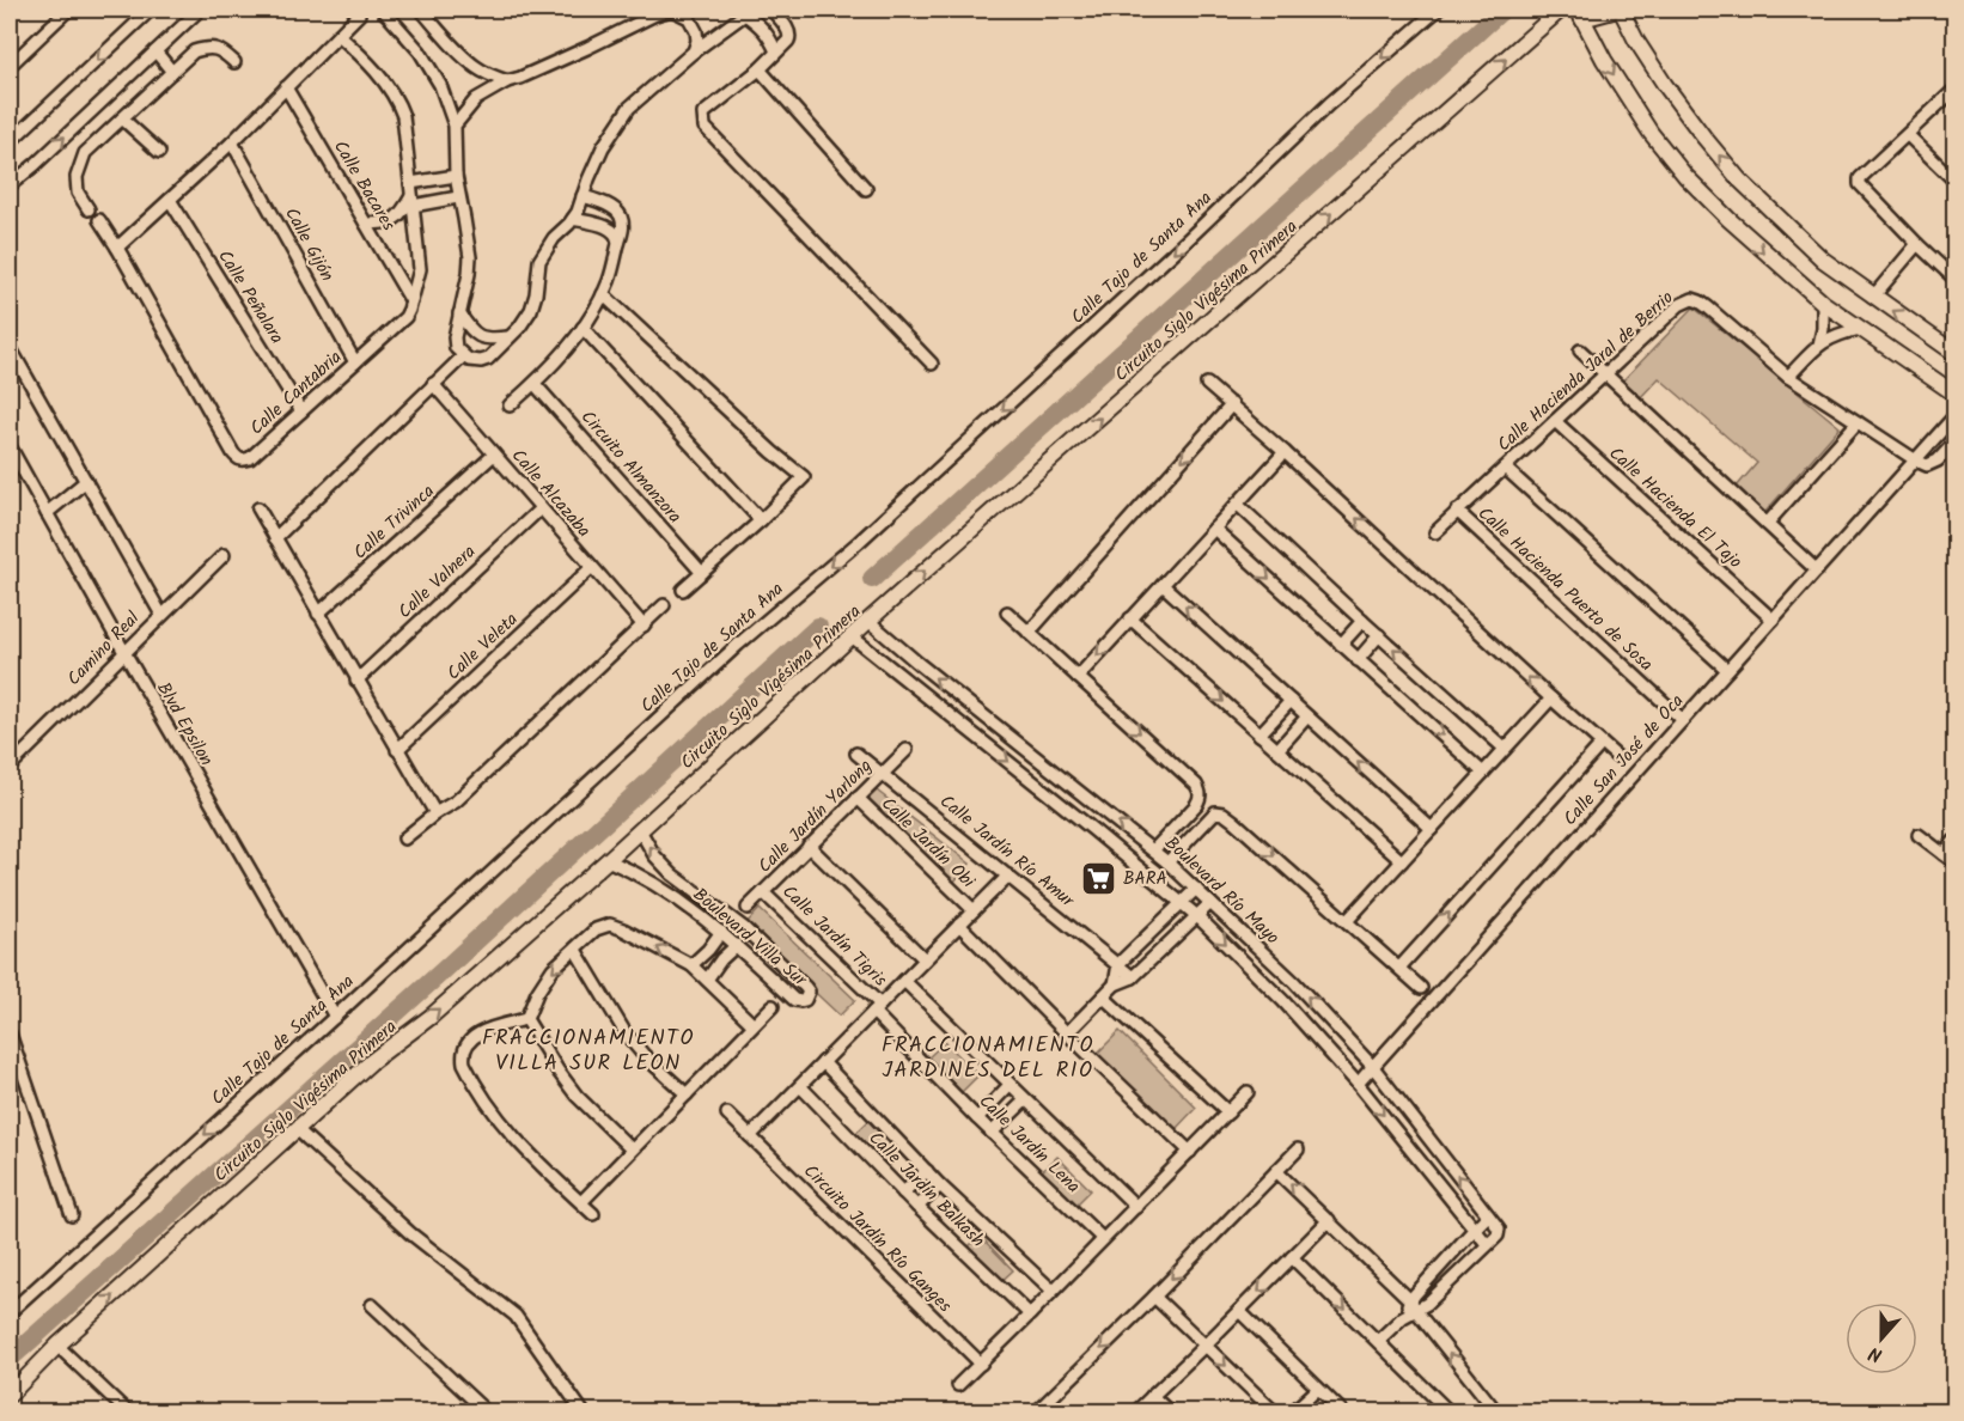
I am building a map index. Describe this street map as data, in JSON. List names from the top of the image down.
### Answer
{
  "streets": {
    "main road": ["Circuito Siglo Vigésima Primera"],
    "street": [
      "Calle Bacares",
      "Calle Gijón",
      "Calle Tajo de Santa Ana",
      "Calle Peñalara",
      "Calle Hacienda Jaral de Berrio",
      "Calle Cantabria",
      "Circuito Almanzora",
      "Calle Alcazaba",
      "Calle Hacienda El Tajo",
      "Calle Trivinca",
      "Calle Valnera",
      "Calle Hacienda Puerto de Sosa",
      "Calle Veleta",
      "Camino Real",
      "Blvd Epsilon",
      "Calle San José de Oca",
      "Calle Jardín Yarlong",
      "Calle Jardín Obi",
      "Calle Jardín Río Amur",
      "Boulevard Río Mayo",
      "Calle Jardín Tigris",
      "Boulevard Villa Sur",
      "Calle Jardín Lena",
      "Calle Jardín Balkash",
      "Circuito Jardín Río Ganges"
    ]
  },
  "crossings": [
    ["Calle Bacares", "Calle Cantabria"],
    ["Calle Gijón", "Calle Cantabria"],
    ["Calle Tajo de Santa Ana", "Blvd Epsilon"],
    ["Calle Peñalara", "Calle Cantabria"],
    ["Circuito Siglo Vigésima Primera", "Boulevard Río Mayo"],
    ["Circuito Siglo Vigésima Primera", "Boulevard Villa Sur"],
    ["Calle Hacienda Jaral de Berrio", "Calle Hacienda El Tajo"],
    ["Calle Hacienda Jaral de Berrio", "Calle Hacienda Puerto de Sosa"],
    ["Calle Hacienda Jaral de Berrio", "Calle San José de Oca"],
    ["Calle Alcazaba", "Calle Trivinca"],
    ["Calle Alcazaba", "Calle Valnera"],
    ["Calle Alcazaba", "Calle Veleta"],
    ["Calle Hacienda El Tajo", "Calle San José de Oca"],
    ["Calle Hacienda Puerto de Sosa", "Calle San José de Oca"],
    ["Camino Real", "Blvd Epsilon"],
    ["Calle San José de Oca", "Boulevard Río Mayo"],
    ["Calle Jardín Yarlong", "Calle Jardín Obi"],
    ["Calle Jardín Yarlong", "Calle Jardín Río Amur"],
    ["Calle Jardín Yarlong", "Calle Jardín Tigris"],
    ["Calle Jardín Tigris", "Calle Jardín Lena"]
  ],
  "one_way": ["Calle Tajo de Santa Ana", "Circuito Siglo Vigésima Primera"],
  "districts": ["FRACCIONAMIENTO VILLA SUR LEON", "FRACCIONAMIENTO JARDINES DEL RIO"],
  "places": {
    "supermarket": ["BARA"]
  },
  "north": "bottom"
}
